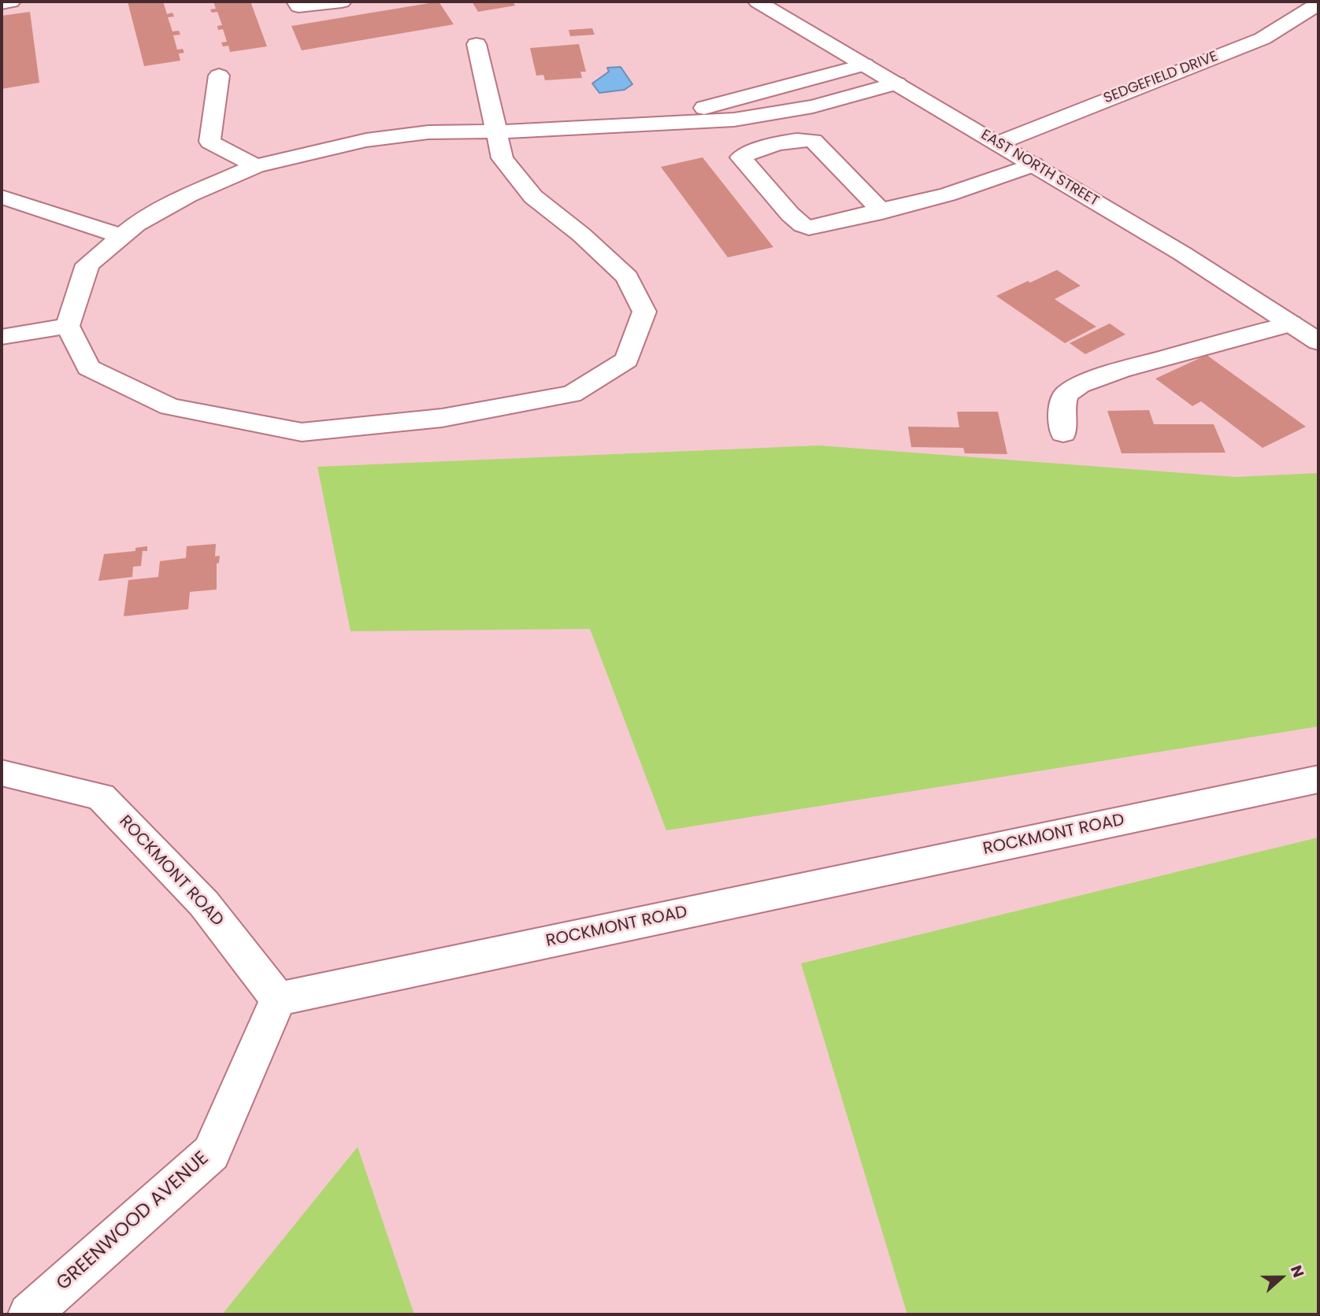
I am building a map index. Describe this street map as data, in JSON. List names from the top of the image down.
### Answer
{
  "streets": {
    "street": [
      "SEDGEFIELD DRIVE",
      "EAST NORTH STREET",
      "ROCKMONT ROAD",
      "GREENWOOD AVENUE"
    ]
  },
  "crossings": [
    ["SEDGEFIELD DRIVE", "EAST NORTH STREET"],
    ["ROCKMONT ROAD", "GREENWOOD AVENUE"]
  ],
  "north": "right"
}
